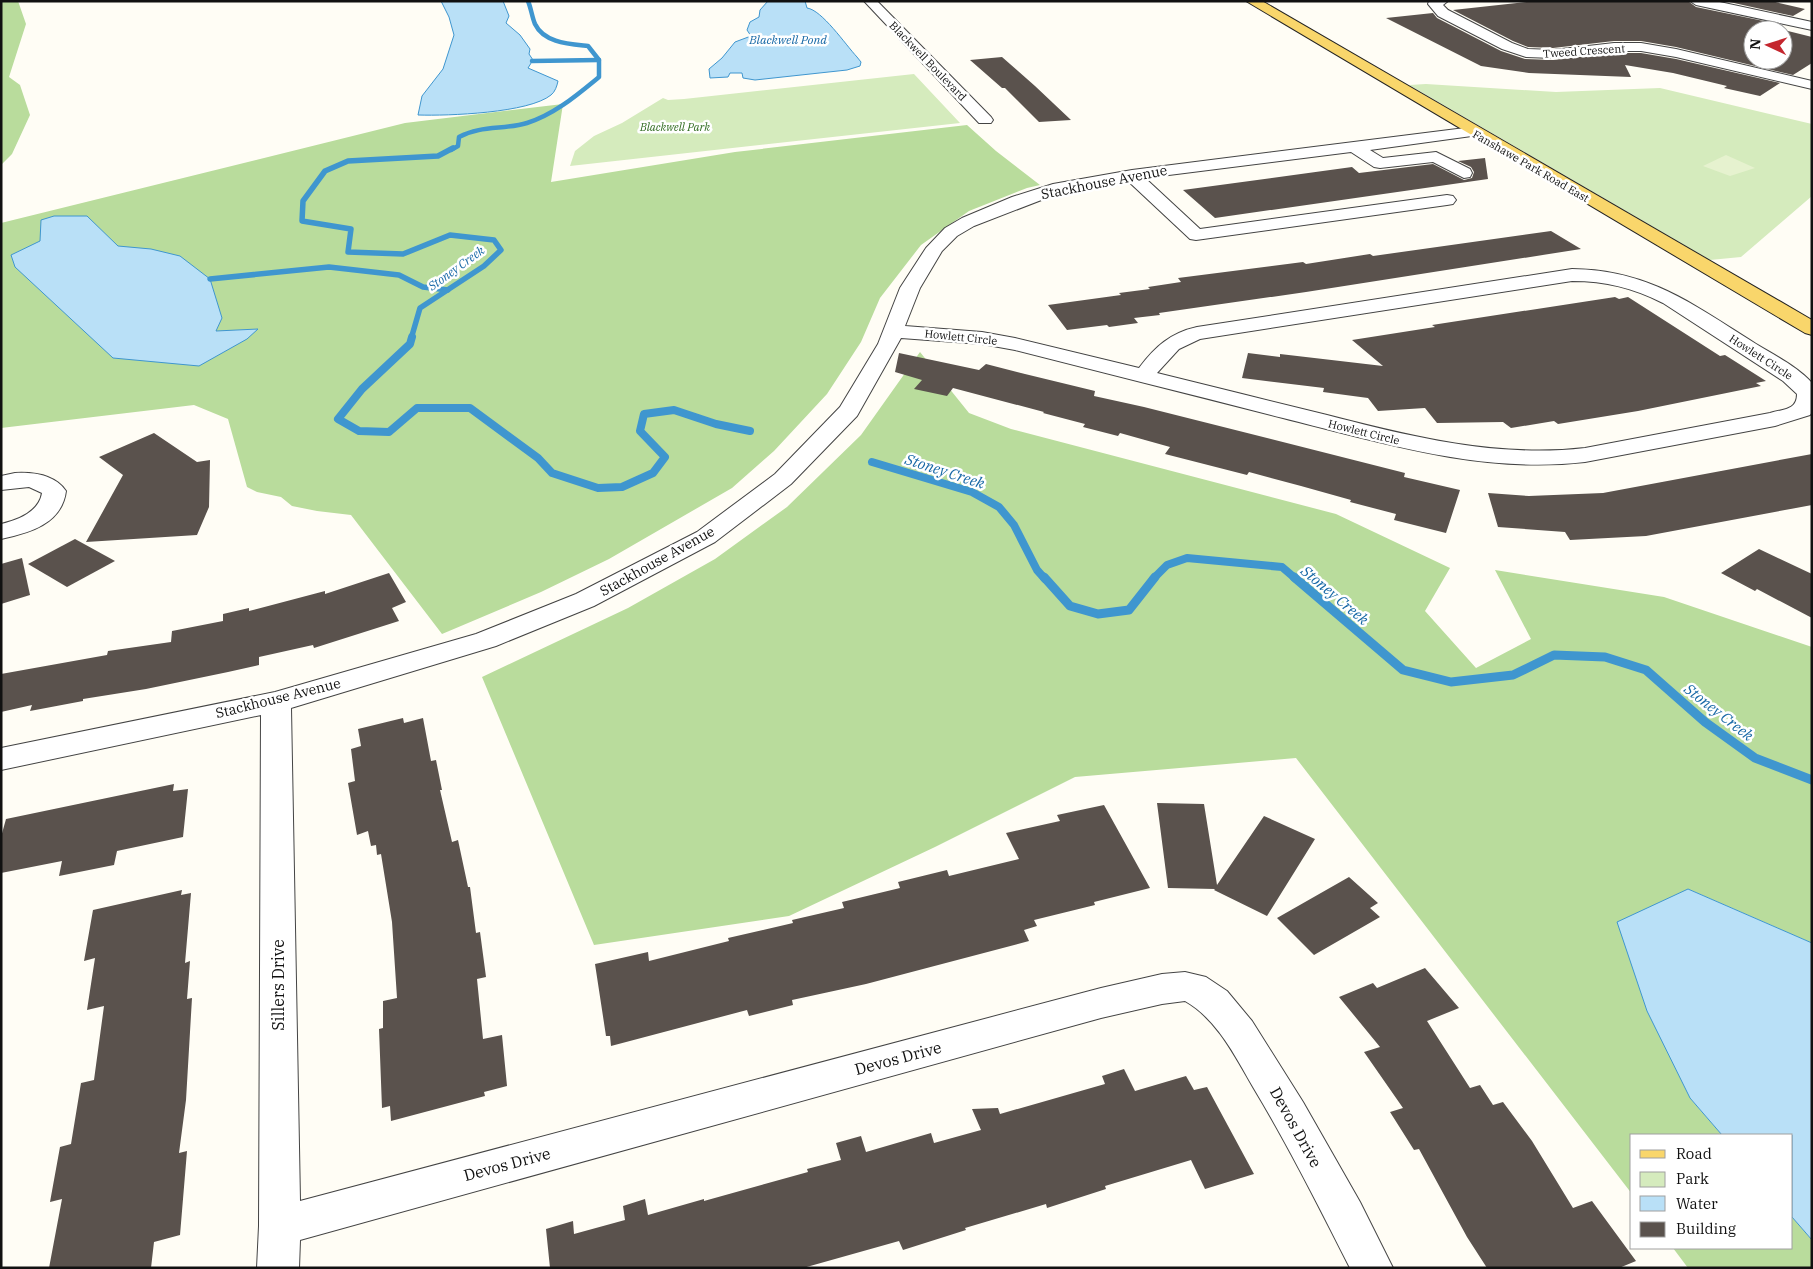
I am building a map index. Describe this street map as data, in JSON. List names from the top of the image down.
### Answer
{
  "streets": {
    "main road": ["Fanshawe Park Road East"],
    "street": [
      "Tweed Crescent",
      "Blackwell Boulevard",
      "Stackhouse Avenue",
      "Howlett Circle",
      "Sillers Drive",
      "Devos Drive"
    ]
  },
  "crossings": [
    ["Fanshawe Park Road East", "Stackhouse Avenue"],
    ["Stackhouse Avenue", "Howlett Circle"],
    ["Stackhouse Avenue", "Sillers Drive"],
    ["Sillers Drive", "Devos Drive"]
  ],
  "water": ["Blackwell Pond", "Stoney Creek"],
  "parks": ["Blackwell Park"],
  "legend": [
    "Road",
    "Park",
    "Water",
    "Building"
  ],
  "north": "left"
}
